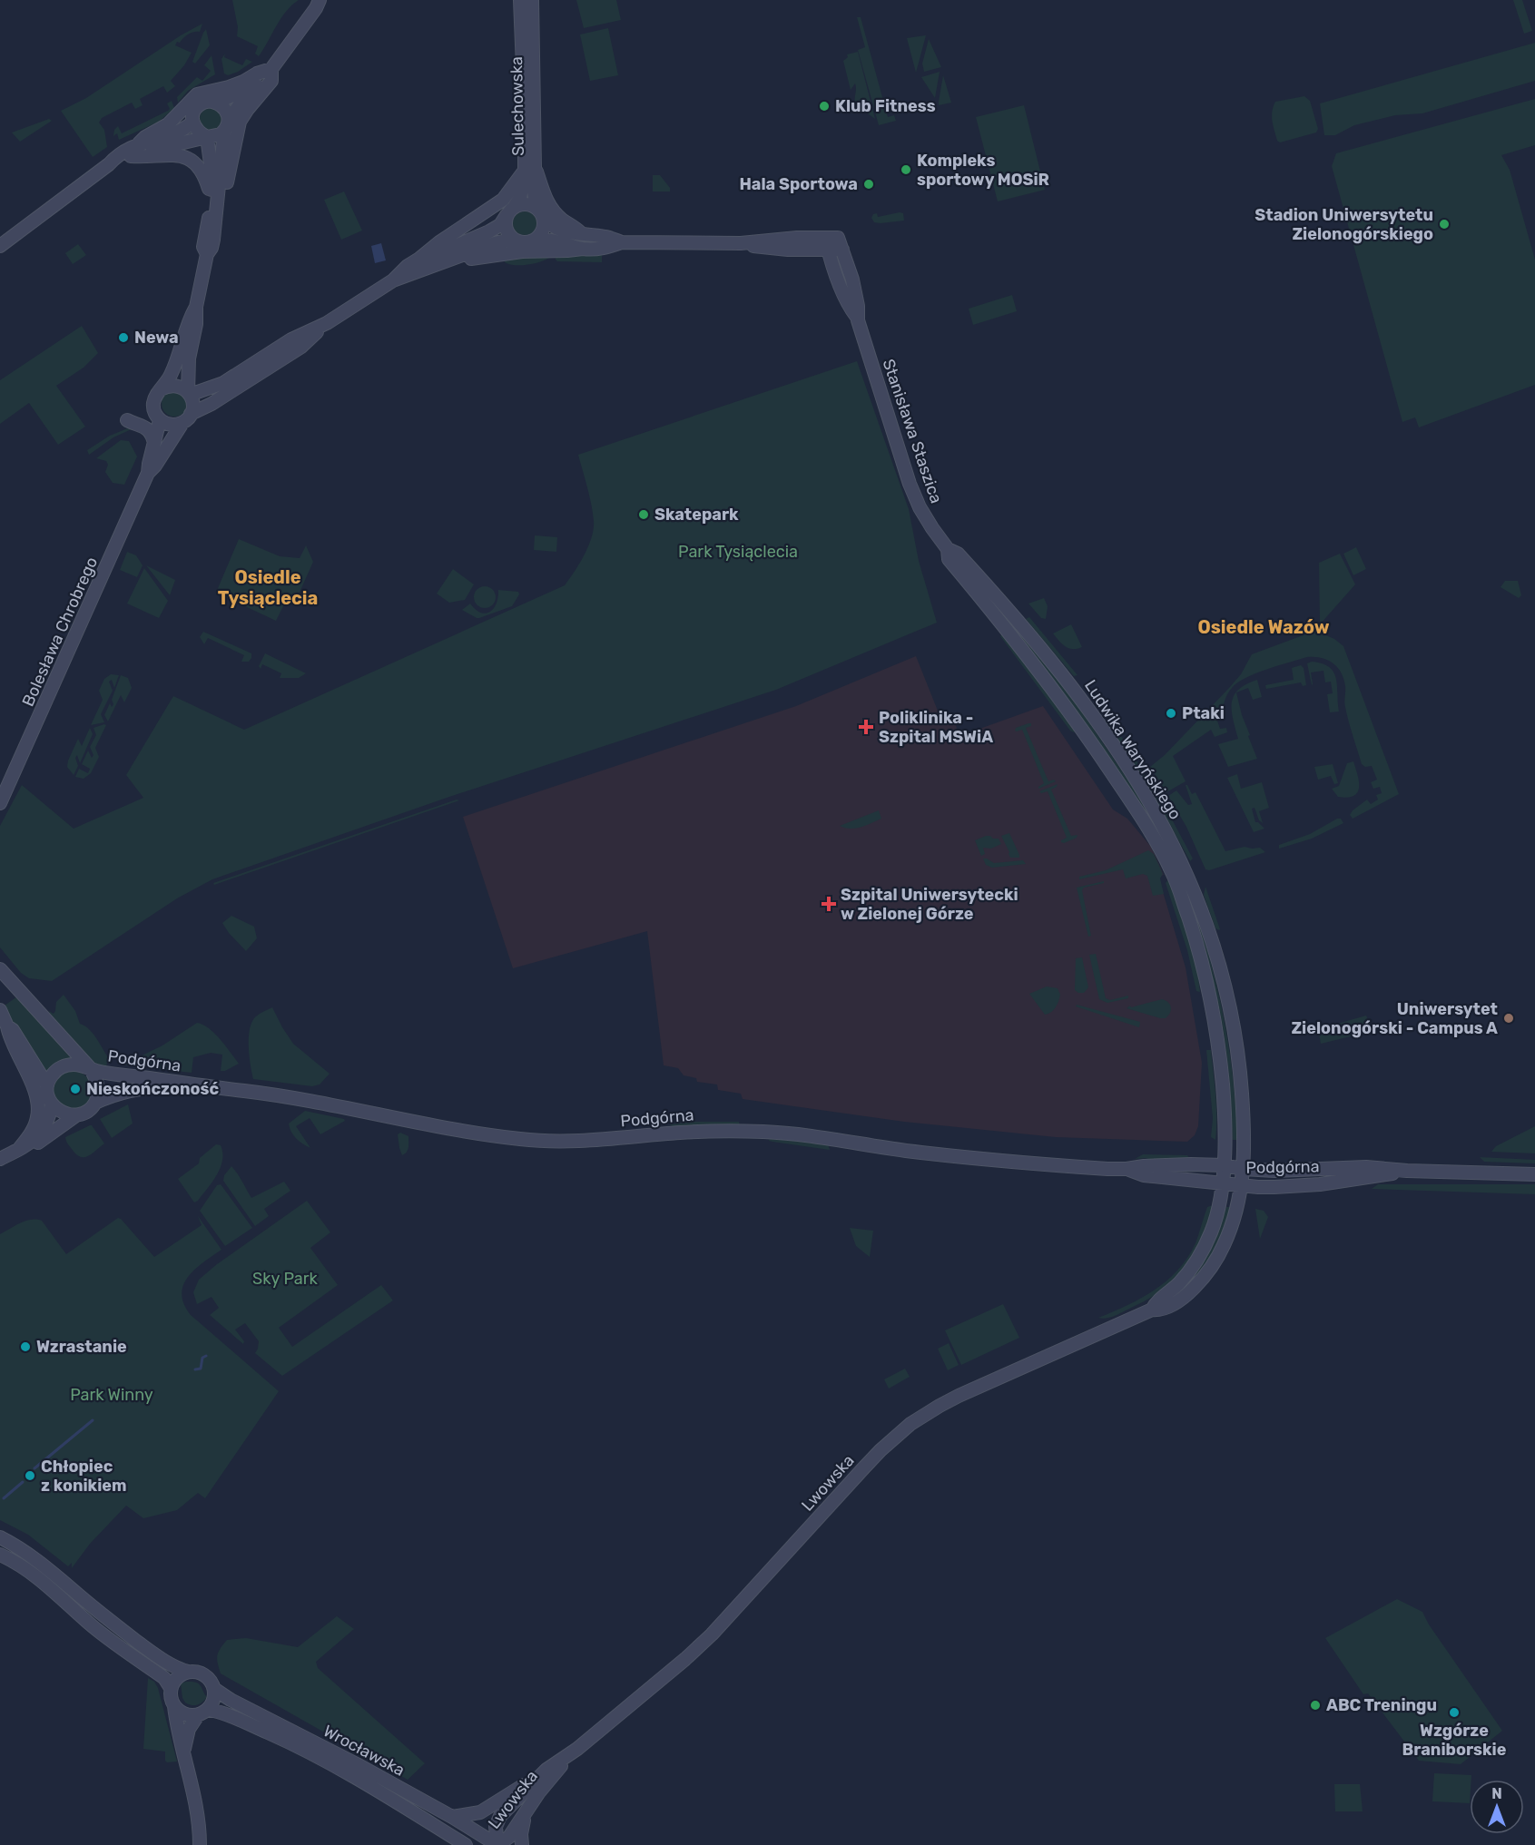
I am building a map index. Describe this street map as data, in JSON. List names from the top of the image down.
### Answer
{
  "streets": {
    "street": [
      "Sulechowska",
      "Stanisława Staszica",
      "Bolesława Chrobrego",
      "Ludwika Waryńskiego",
      "Podgórna",
      "Lwowska",
      "Wrocławska"
    ]
  },
  "crossings": [
    ["Stanisława Staszica", "Ludwika Waryńskiego"],
    ["Ludwika Waryńskiego", "Podgórna"],
    ["Ludwika Waryńskiego", "Lwowska"],
    ["Podgórna", "Lwowska"],
    ["Lwowska", "Wrocławska"]
  ],
  "districts": ["Osiedle Tysiąclecia", "Osiedle Wazów"],
  "parks": ["Park Tysiąclecia", "Sky Park", "Park Winny"],
  "places": {
    "other": [
      "Klub Fitness",
      "Kompleks sportowy MOSiR",
      "Hala Sportowa",
      "Stadion Uniwersytetu Zielonogórskiego",
      "Newa",
      "Skatepark",
      "Ptaki",
      "Uniwersytet Zielonogórski - Campus A",
      "Nieskończoność",
      "Wzrastanie",
      "Chłopiec z konikiem",
      "ABC Treningu",
      "Wzgórze Braniborskie"
    ],
    "health": ["Poliklinika - Szpital MSWiA", "Szpital Uniwersytecki w Zielonej Górze"]
  },
  "north": "top"
}
